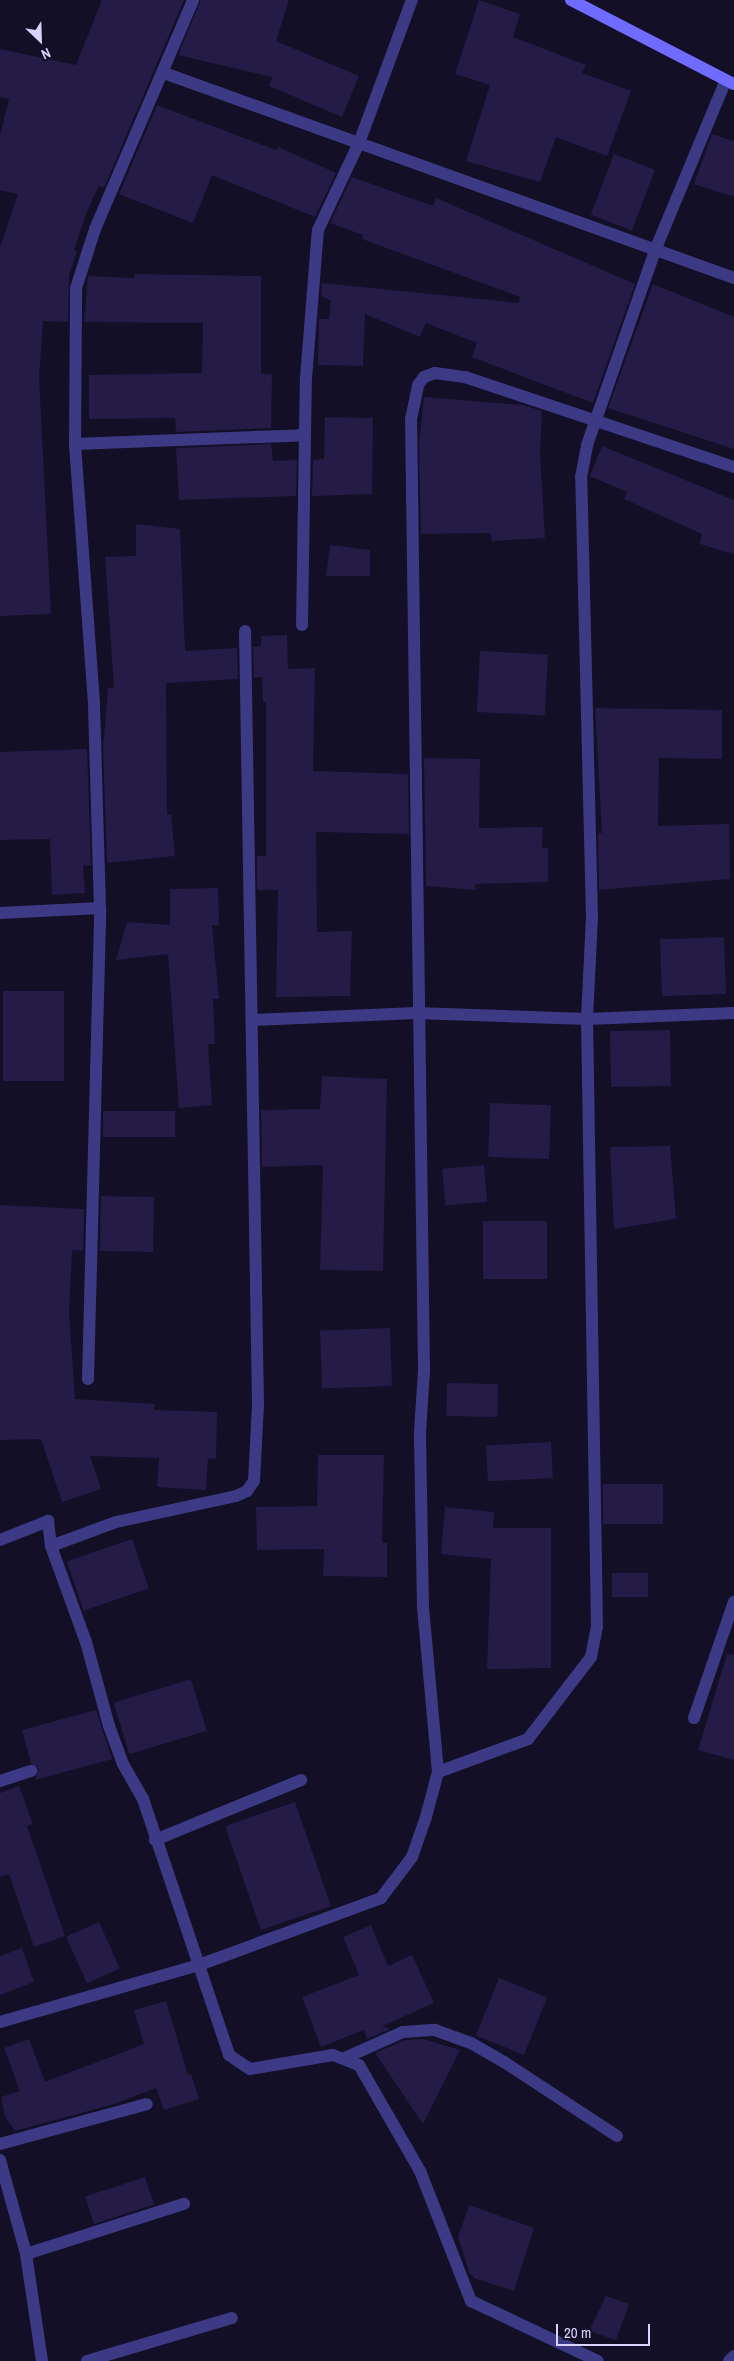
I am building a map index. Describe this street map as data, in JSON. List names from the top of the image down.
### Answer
{
  "scale_bar": "20 m",
  "north": "bottom right"
}
